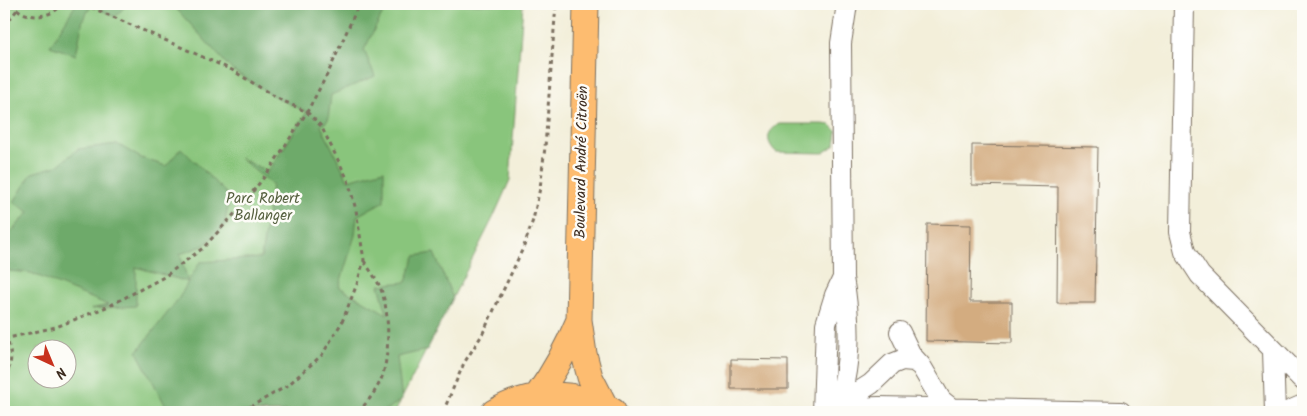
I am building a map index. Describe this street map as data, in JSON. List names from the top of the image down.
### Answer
{
  "streets": {
    "main road": ["Boulevard André Citroën"]
  },
  "parks": ["Parc Robert Ballanger"],
  "north": "bottom right"
}
